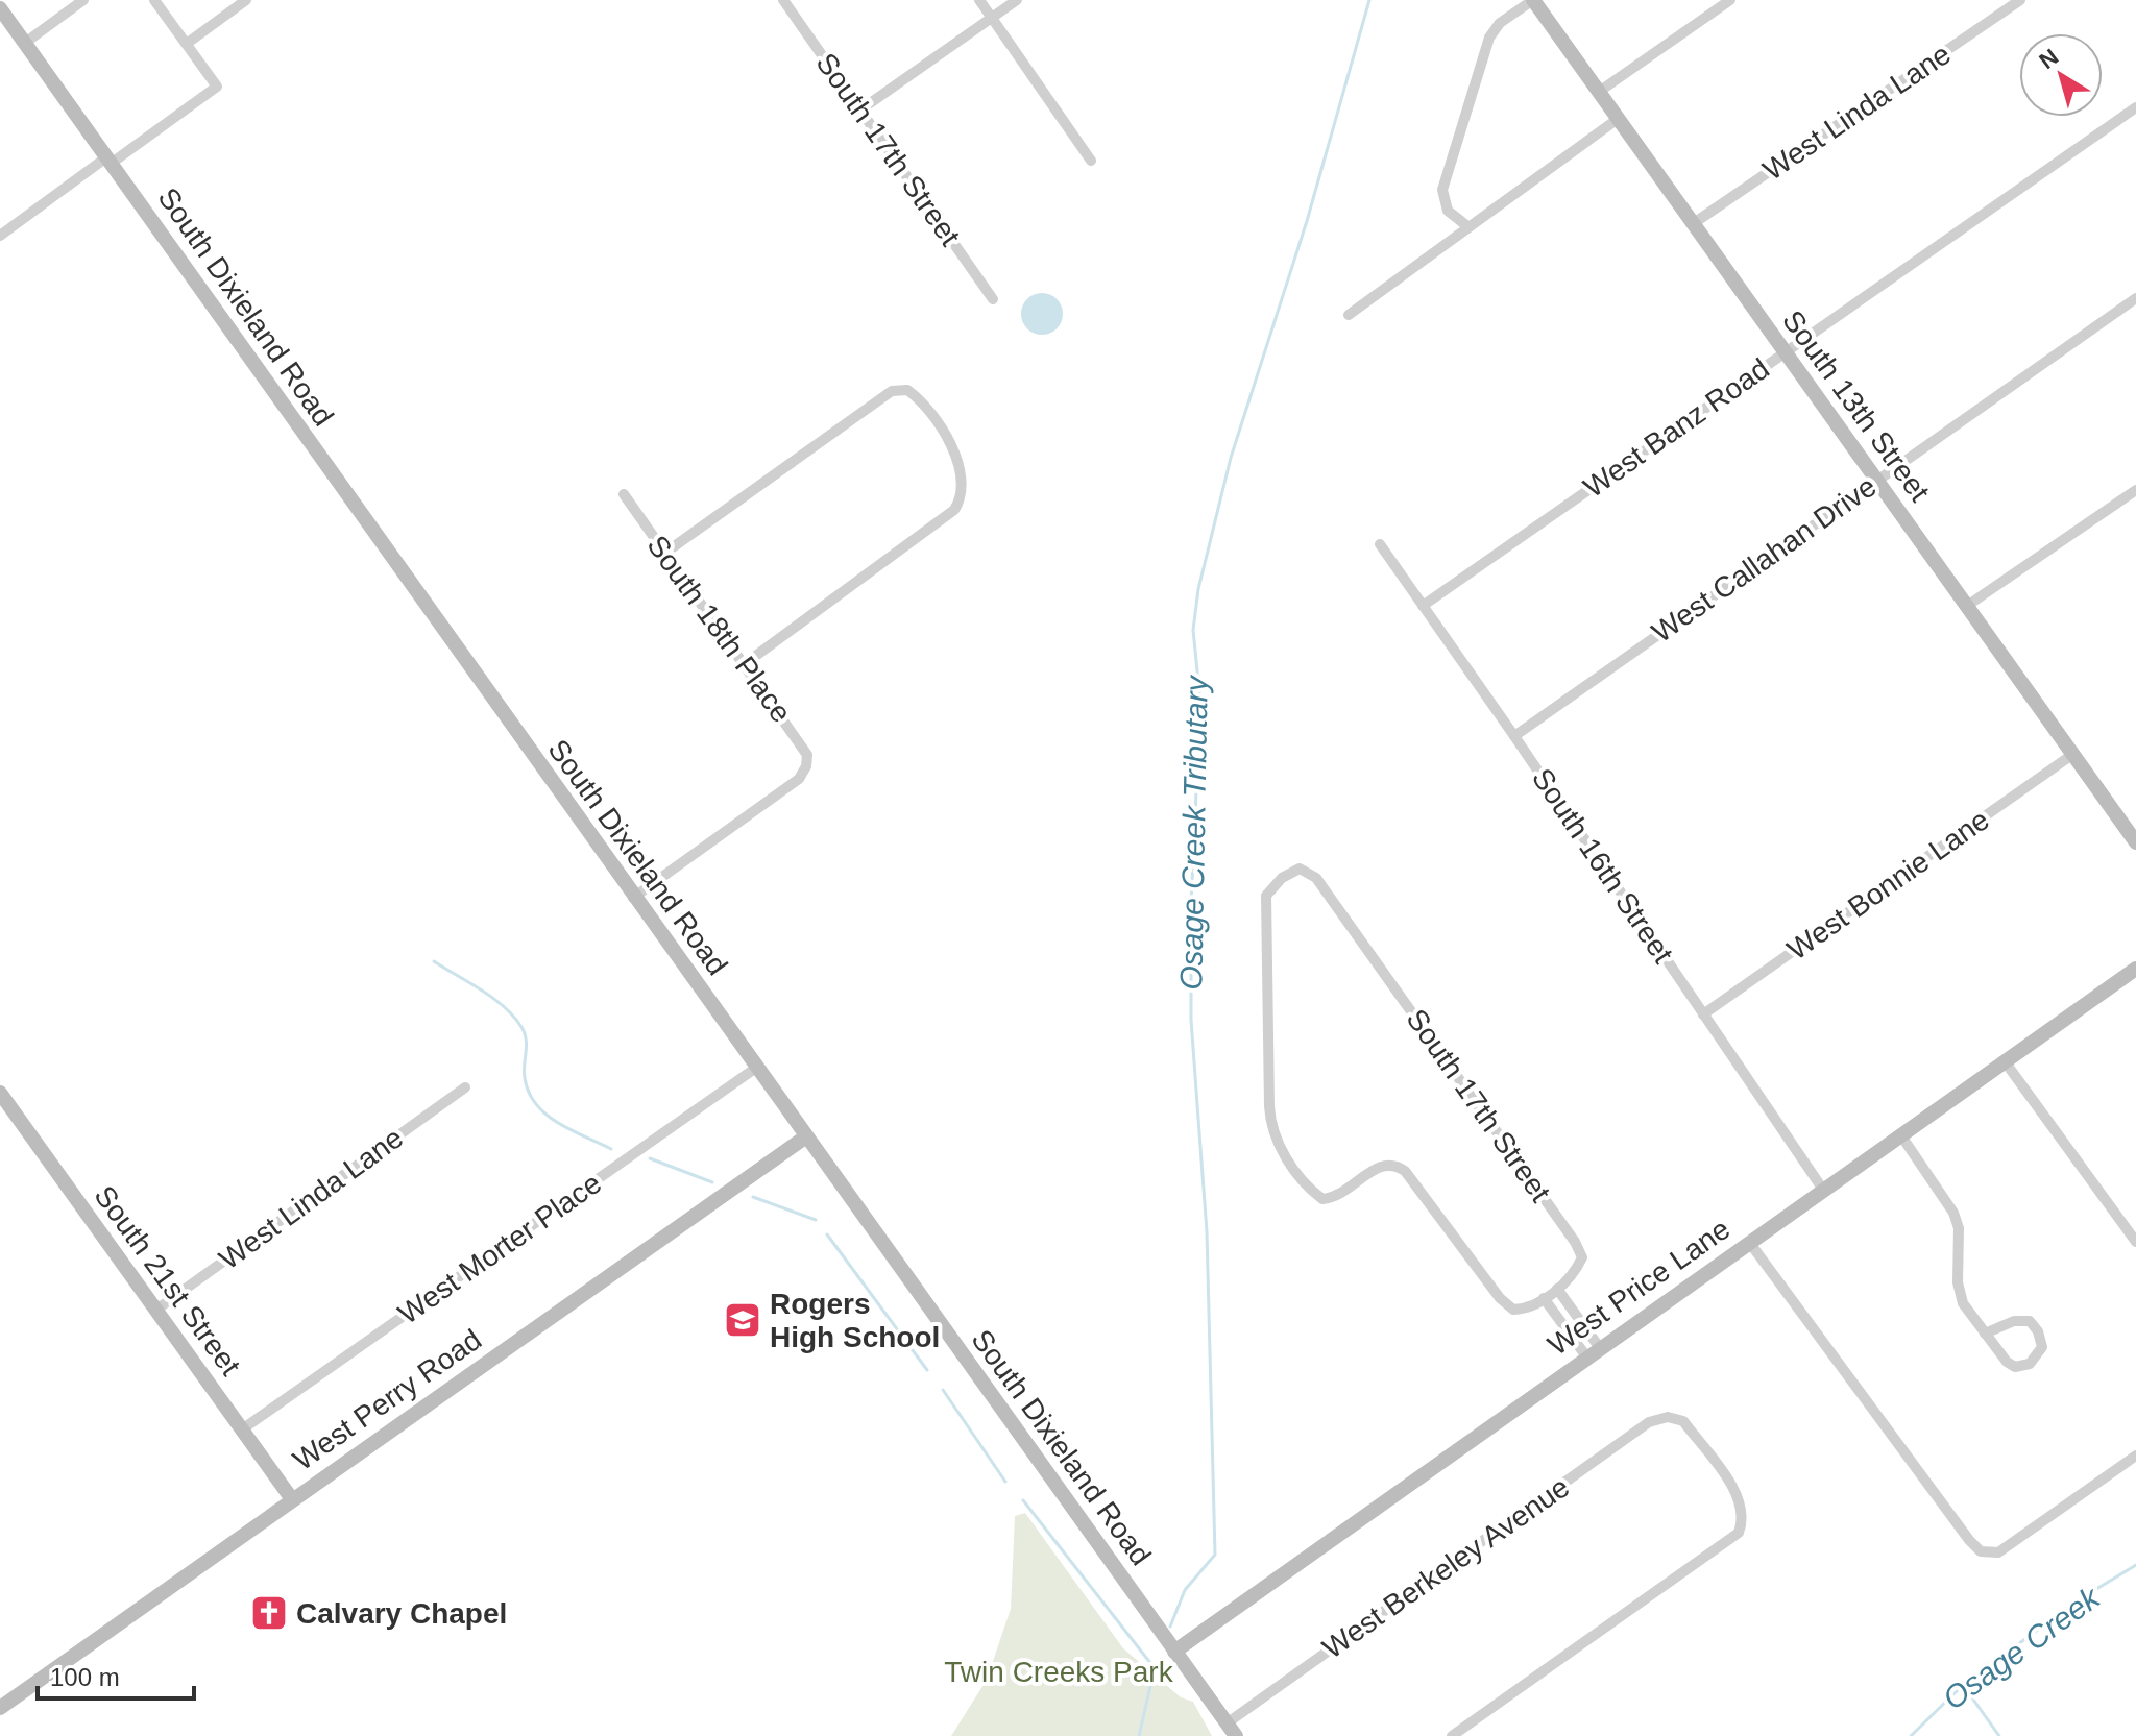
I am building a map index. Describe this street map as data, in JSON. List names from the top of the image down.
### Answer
{
  "streets": {
    "street": [
      "West Linda Lane",
      "South 17th Street",
      "South Dixieland Road",
      "South 13th Street",
      "West Banz Road",
      "West Callahan Drive",
      "South 18th Place",
      "South 16th Street",
      "West Bonnie Lane",
      "West Morter Place",
      "South 21st Street",
      "West Price Lane",
      "West Perry Road",
      "West Berkeley Avenue"
    ]
  },
  "crossings": [
    ["West Linda Lane", "South 13th Street"],
    ["West Linda Lane", "South 21st Street"],
    ["South Dixieland Road", "South 18th Place"],
    ["South Dixieland Road", "West Morter Place"],
    ["South Dixieland Road", "West Price Lane"],
    ["South Dixieland Road", "West Perry Road"],
    ["South Dixieland Road", "West Berkeley Avenue"],
    ["South 13th Street", "West Banz Road"],
    ["South 13th Street", "West Callahan Drive"],
    ["South 13th Street", "West Bonnie Lane"],
    ["West Banz Road", "South 16th Street"],
    ["West Callahan Drive", "South 16th Street"],
    ["South 16th Street", "West Bonnie Lane"],
    ["South 16th Street", "West Price Lane"],
    ["West Morter Place", "South 21st Street"],
    ["South 21st Street", "West Perry Road"]
  ],
  "water": ["Osage Creek Tributary", "Osage Creek"],
  "parks": ["Twin Creeks Park"],
  "places": {
    "school or university": ["Rogers High School"],
    "church": ["Calvary Chapel"]
  },
  "scale_bar": "100 m",
  "north": "top left"
}
